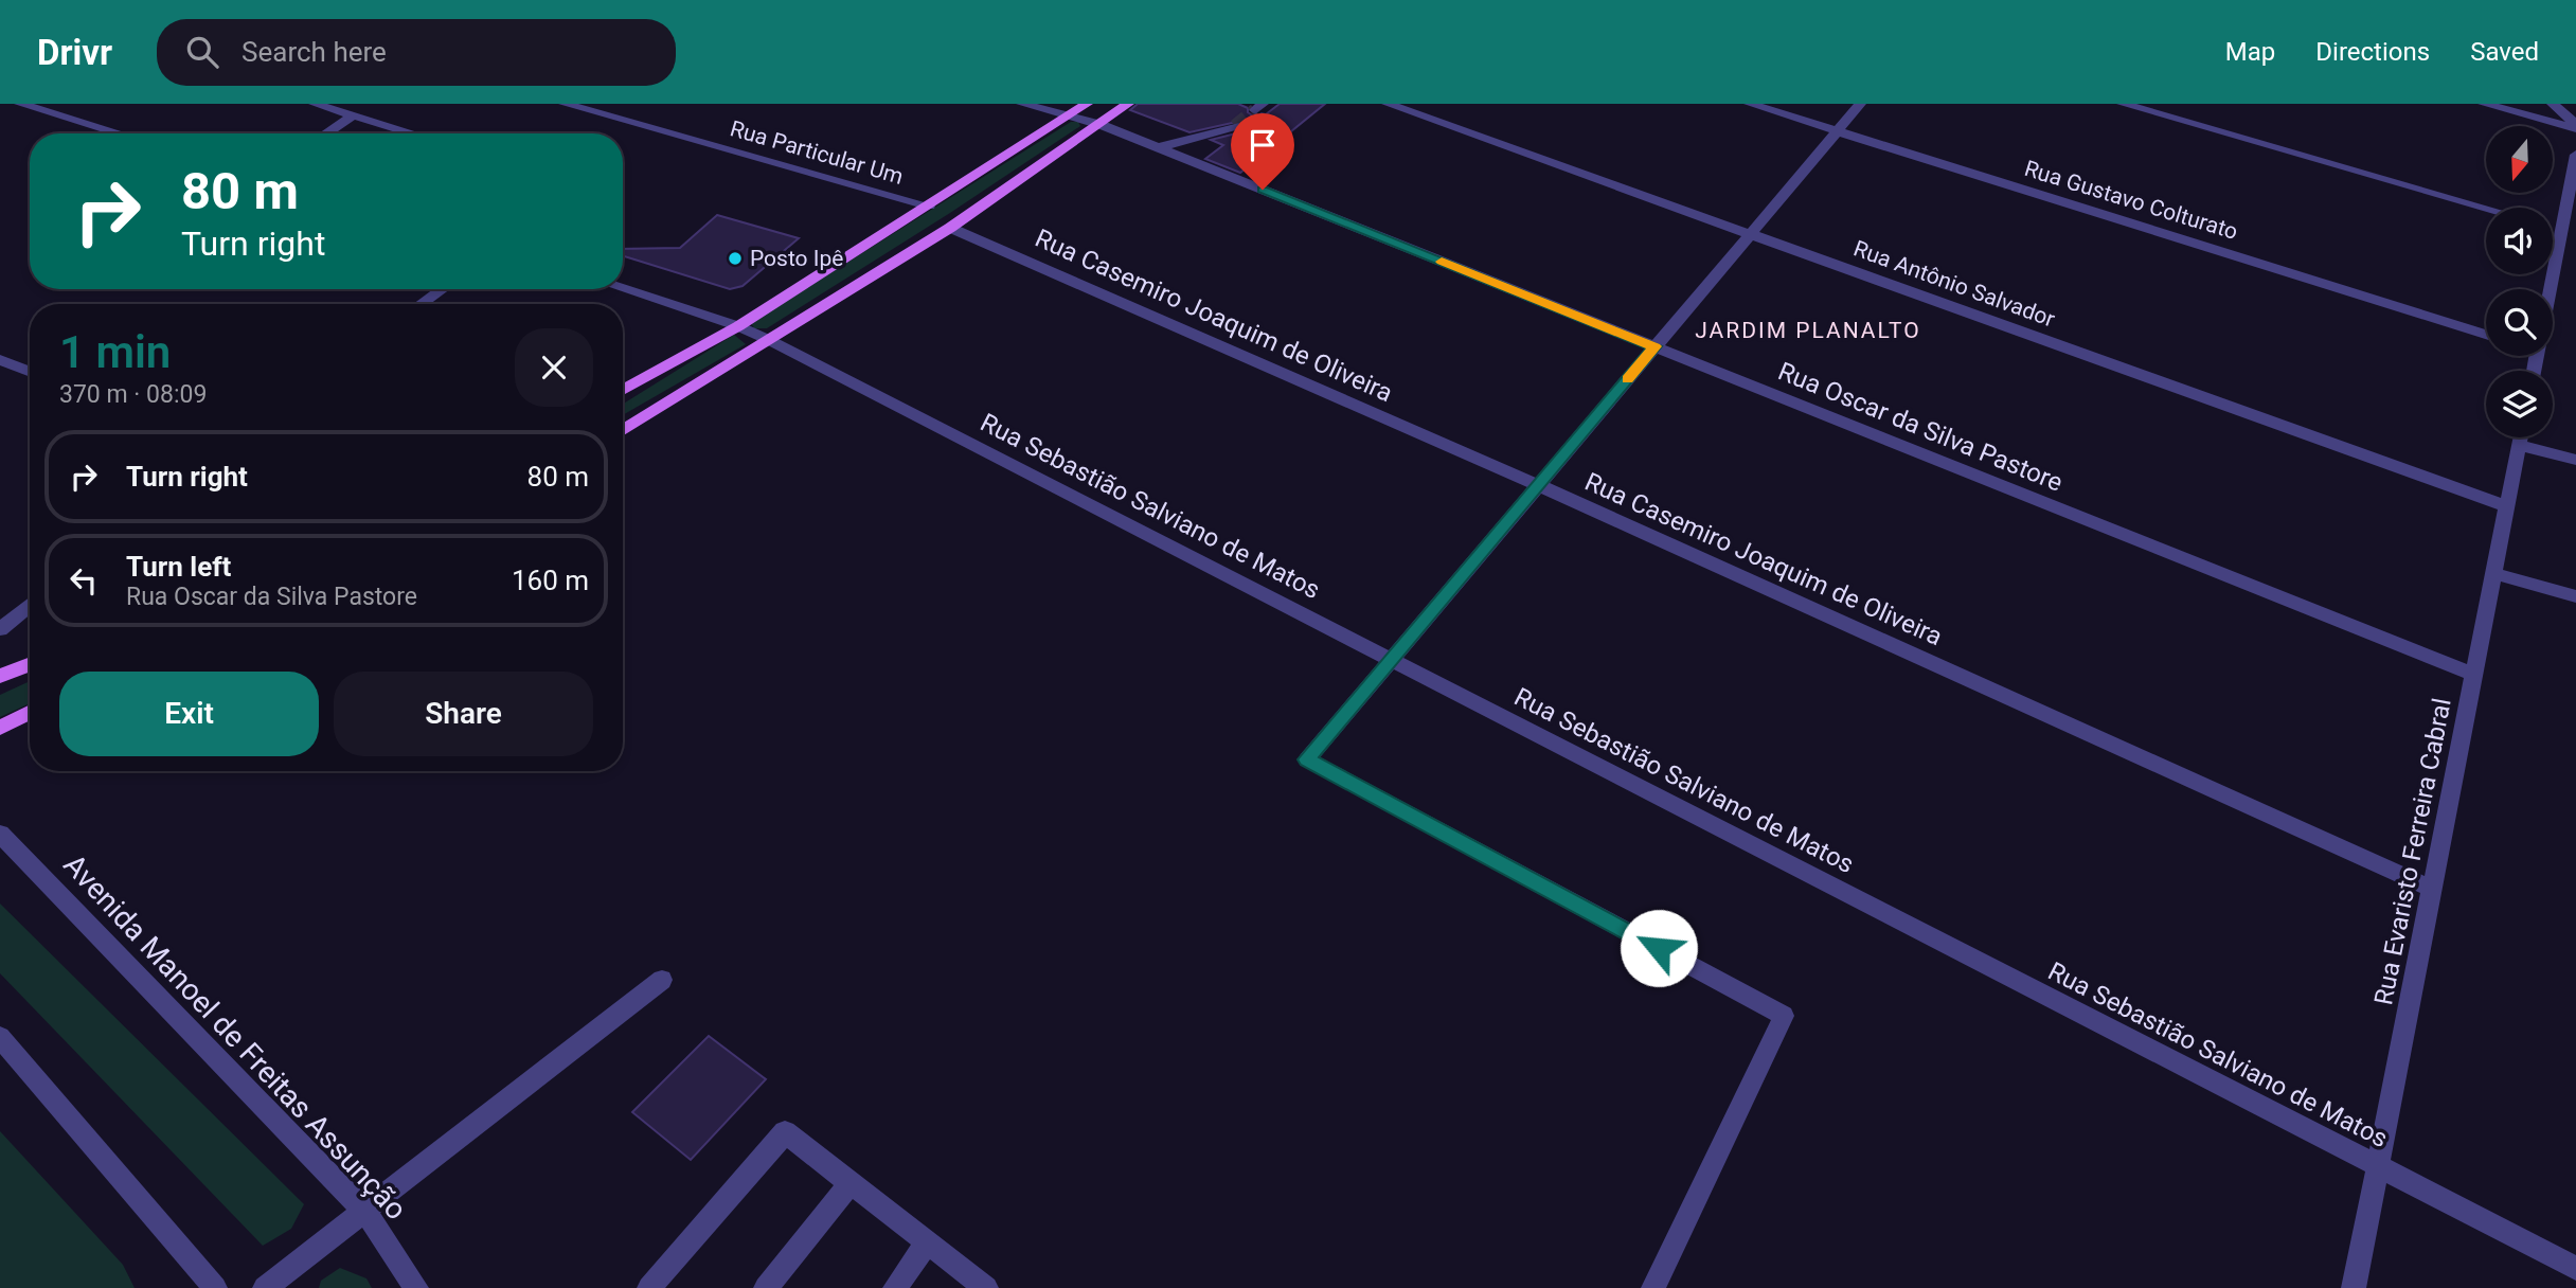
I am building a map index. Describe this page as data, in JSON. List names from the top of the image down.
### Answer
{
  "streets": {
    "street": [
      "Rua Particular Um",
      "Rua Gustavo Colturato",
      "Rua Antônio Salvador",
      "Rua Casemiro Joaquim de Oliveira",
      "Rua Oscar da Silva Pastore",
      "Rua Sebastião Salviano de Matos",
      "Rua Evaristo Ferreira Cabral",
      "Avenida Manoel de Freitas Assunção"
    ]
  },
  "crossings": [
    ["Rua Antônio Salvador", "Rua Evaristo Ferreira Cabral"],
    ["Rua Casemiro Joaquim de Oliveira", "Rua Evaristo Ferreira Cabral"],
    ["Rua Oscar da Silva Pastore", "Rua Evaristo Ferreira Cabral"],
    ["Rua Sebastião Salviano de Matos", "Rua Evaristo Ferreira Cabral"]
  ],
  "districts": ["JARDIM PLANALTO"],
  "places": ["Posto Ipê"],
  "north": "bottom",
  "page": {
    "header": "Drivr",
    "search": "Search here",
    "nav": ["Map", "Directions", "Saved"],
    "turn": ["80 m", "Turn right"],
    "heading": ["1 min", "370 m · 08:09"],
    "list": [
      {
        "name": "Turn right",
        "value": "80 m"
      },
      {
        "name": "Turn left",
        "note": "Rua Oscar da Silva Pastore",
        "value": "160 m"
      }
    ],
    "buttons": ["Exit", "Share"]
  }
}
